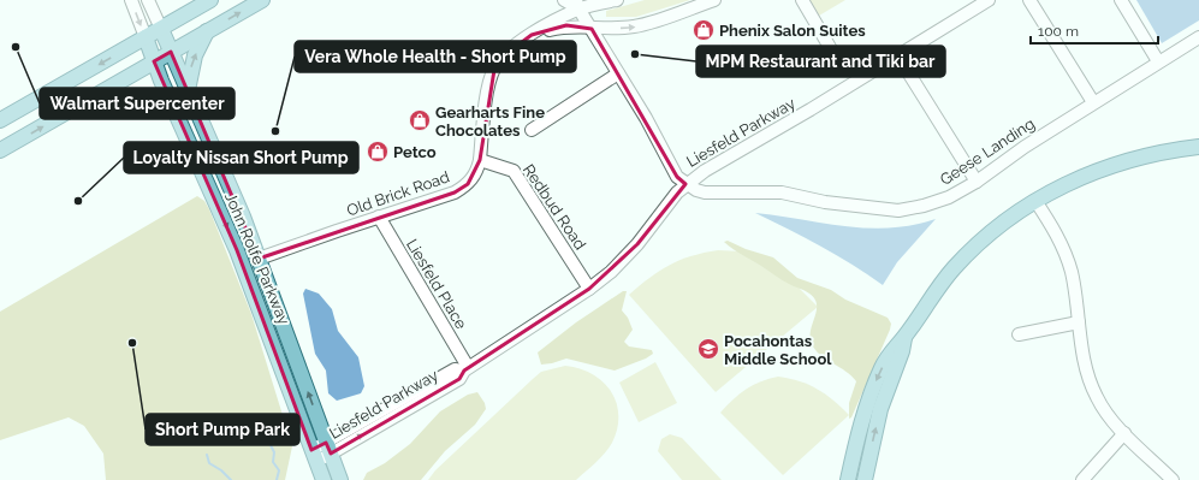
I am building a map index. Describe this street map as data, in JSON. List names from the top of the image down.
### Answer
{
  "streets": {
    "main road": ["John Rolfe Parkway"],
    "street": [
      "Liesfeld Parkway",
      "Geese Landing",
      "Old Brick Road",
      "Redbud Road",
      "Liesfeld Place"
    ]
  },
  "crossings": [
    ["Liesfeld Parkway", "Geese Landing"],
    ["Liesfeld Parkway", "Redbud Road"],
    ["Liesfeld Parkway", "John Rolfe Parkway"],
    ["Liesfeld Parkway", "Liesfeld Place"],
    ["Old Brick Road", "Redbud Road"],
    ["Old Brick Road", "John Rolfe Parkway"],
    ["Old Brick Road", "Liesfeld Place"]
  ],
  "places": {
    "shop": ["Phenix Salon Suites", "Gearharts Fine Chocolates", "Petco"],
    "other": [
      "Walmart Supercenter",
      "MPM Restaurant and Tiki bar",
      "Vera Whole Health - Short Pump",
      "Loyalty Nissan Short Pump",
      "Short Pump Park"
    ],
    "school or university": ["Pocahontas Middle School"]
  },
  "scale_bar": "100 m"
}
